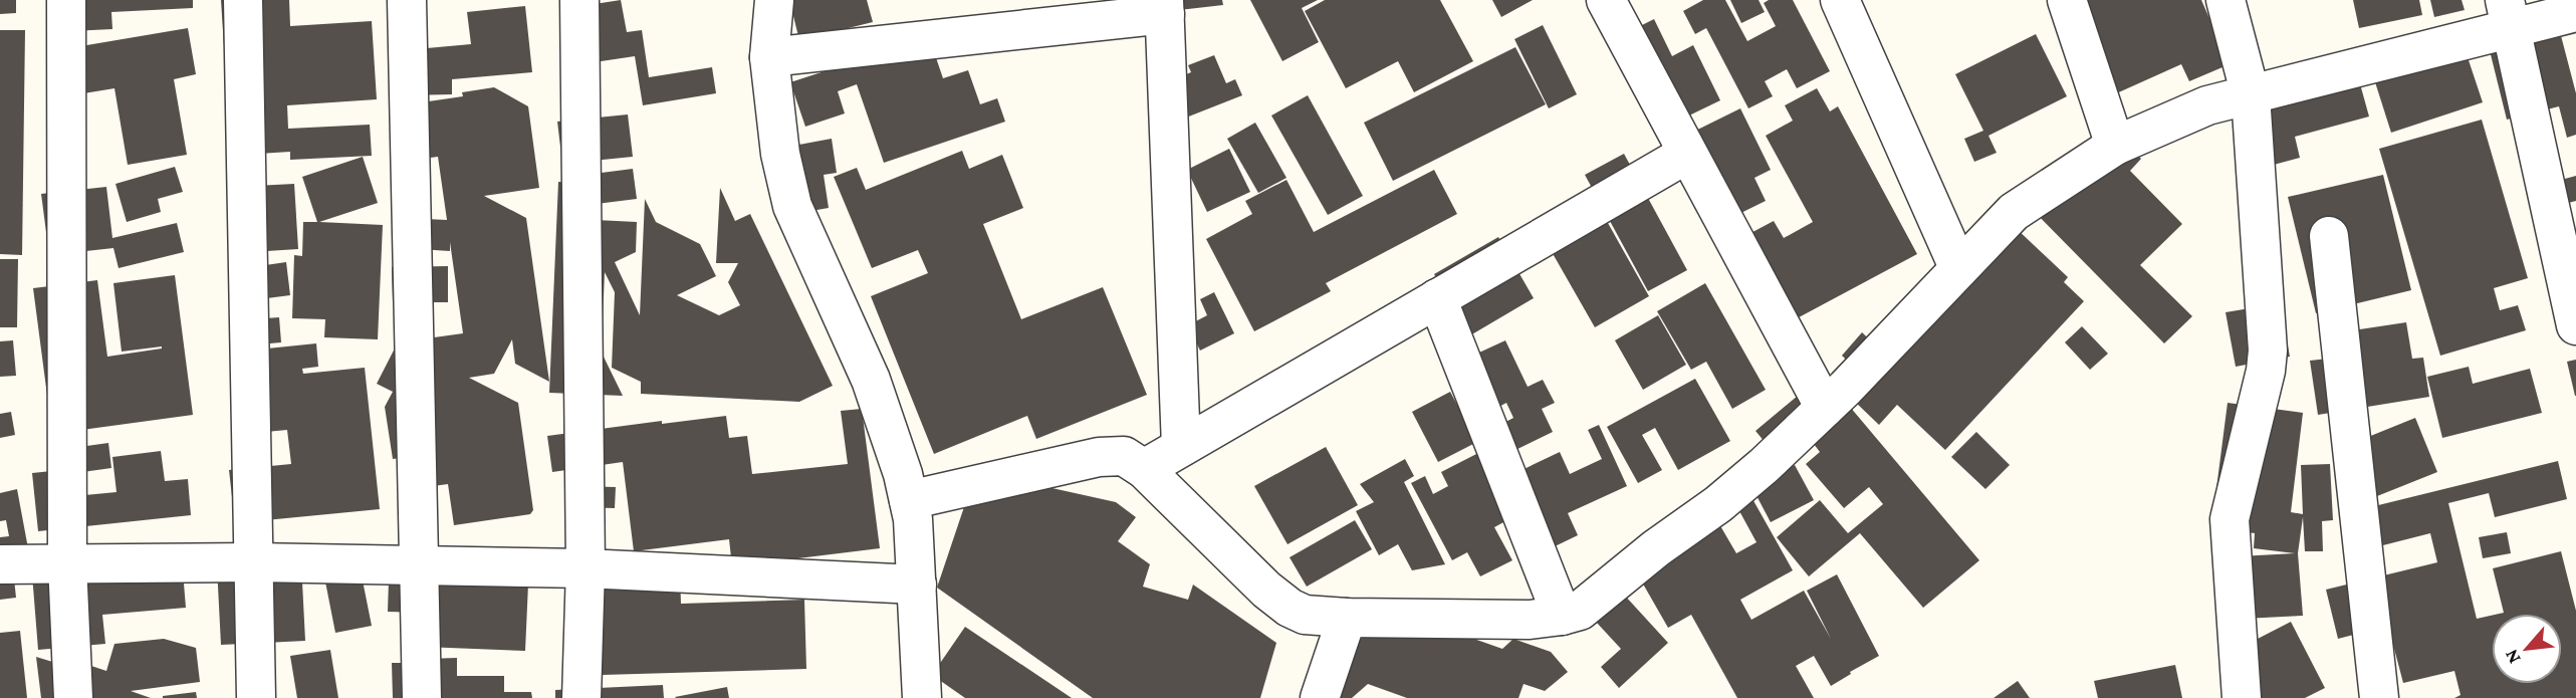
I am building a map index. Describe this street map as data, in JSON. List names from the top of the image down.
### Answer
{
  "north": "bottom left"
}
